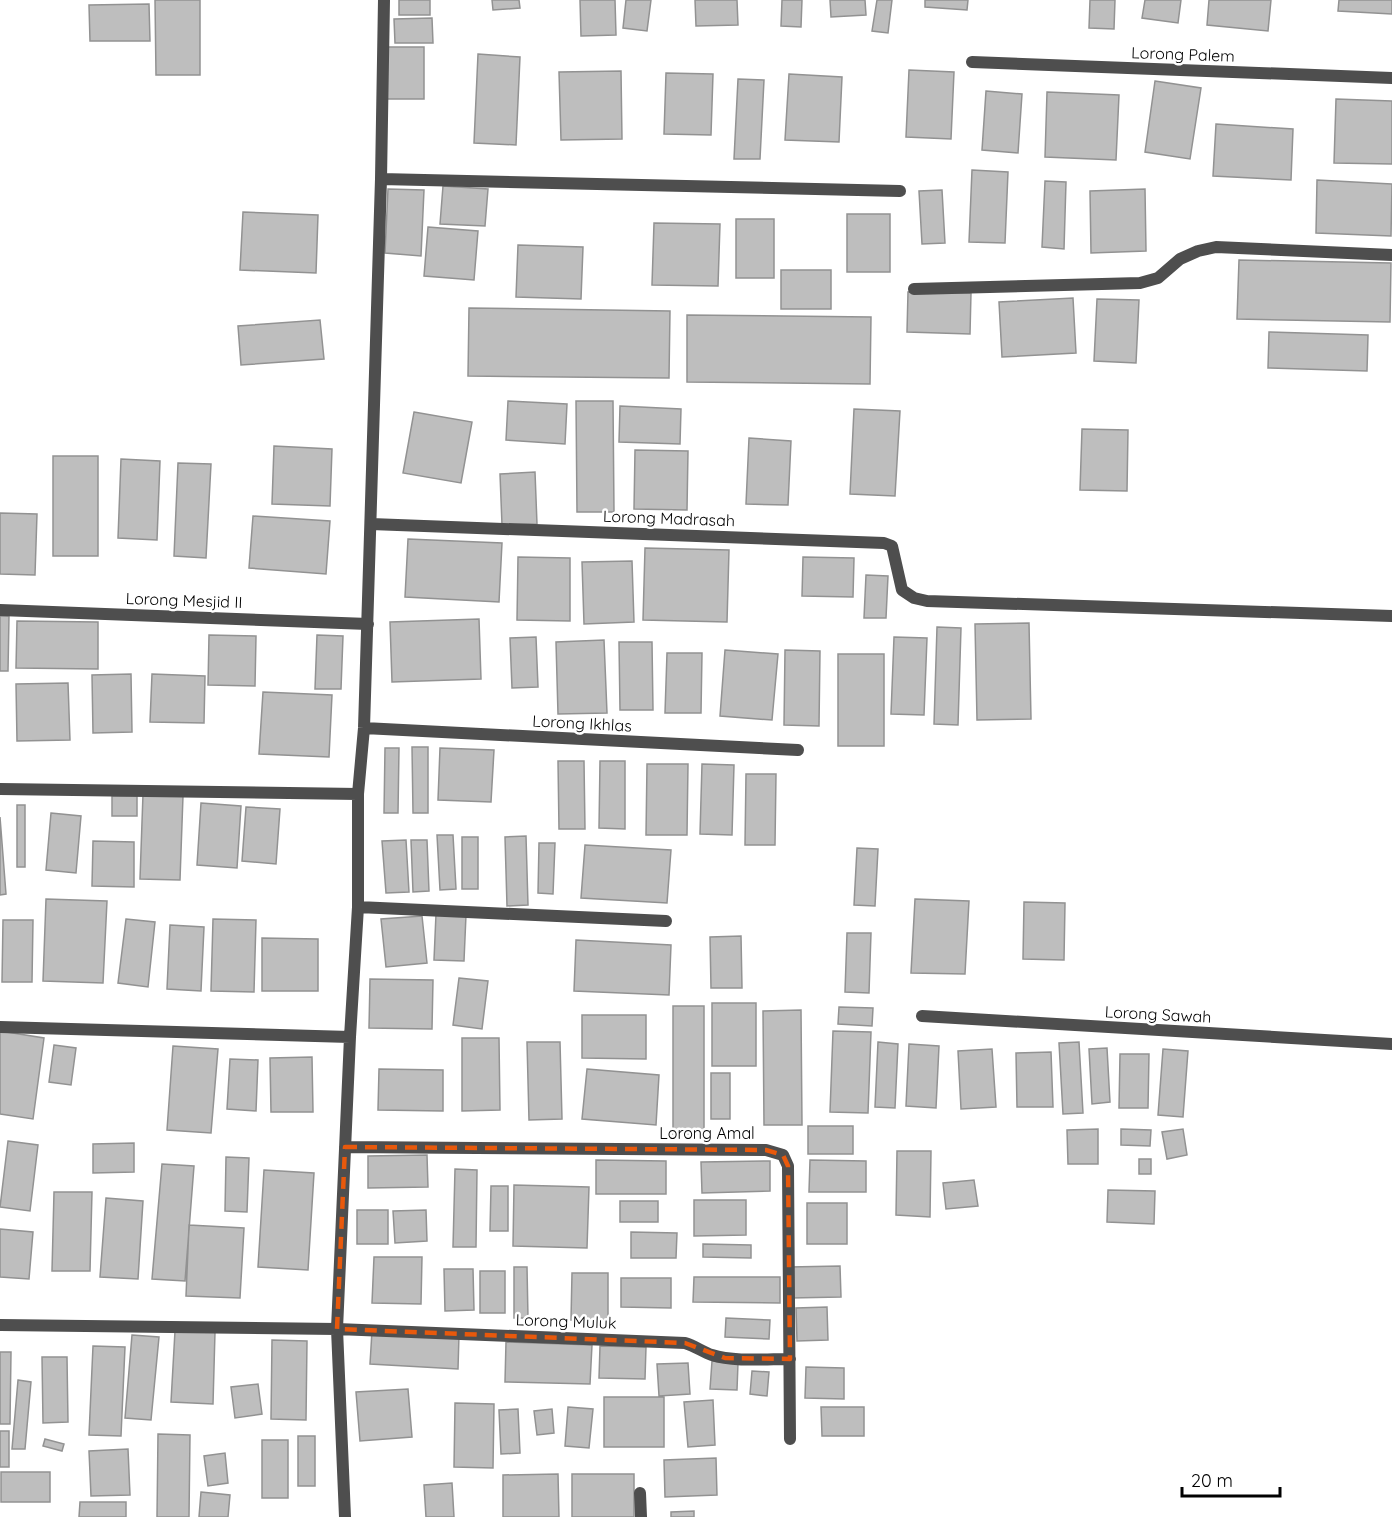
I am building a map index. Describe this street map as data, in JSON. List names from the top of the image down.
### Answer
{
  "streets": {
    "street": [
      "Lorong Palem",
      "Lorong Madrasah",
      "Lorong Mesjid II",
      "Lorong Ikhlas",
      "Lorong Sawah",
      "Lorong Amal",
      "Lorong Muluk"
    ]
  },
  "crossings": [
    ["Lorong Amal", "Lorong Muluk"]
  ],
  "scale_bar": "20 m"
}
